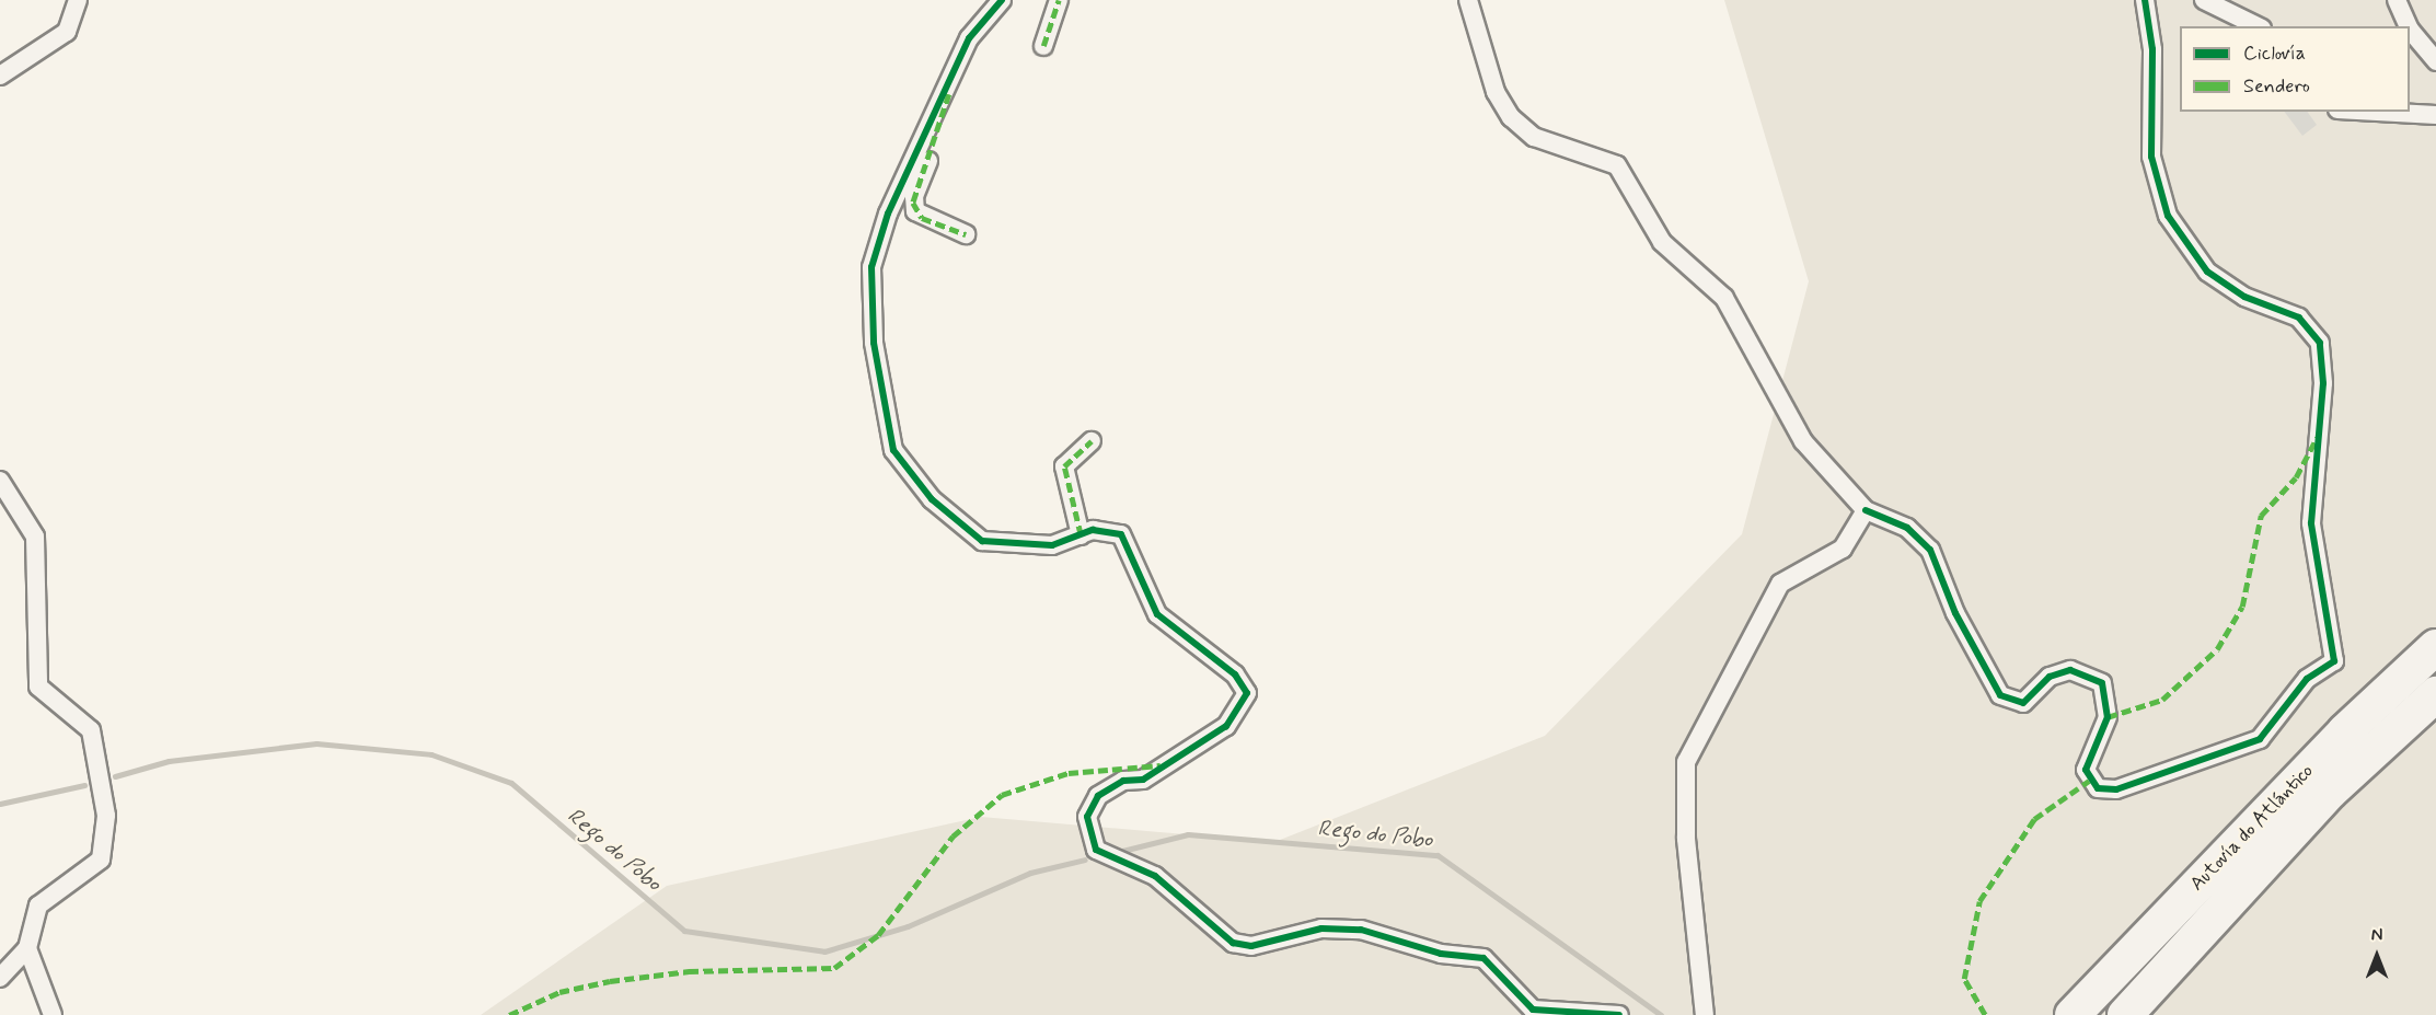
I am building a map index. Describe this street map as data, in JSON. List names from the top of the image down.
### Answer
{
  "streets": {
    "highway": ["Autovía do Atlántico"]
  },
  "water": ["Rego do Pobo"],
  "legend": ["Ciclovía", "Sendero"],
  "north": "top"
}
